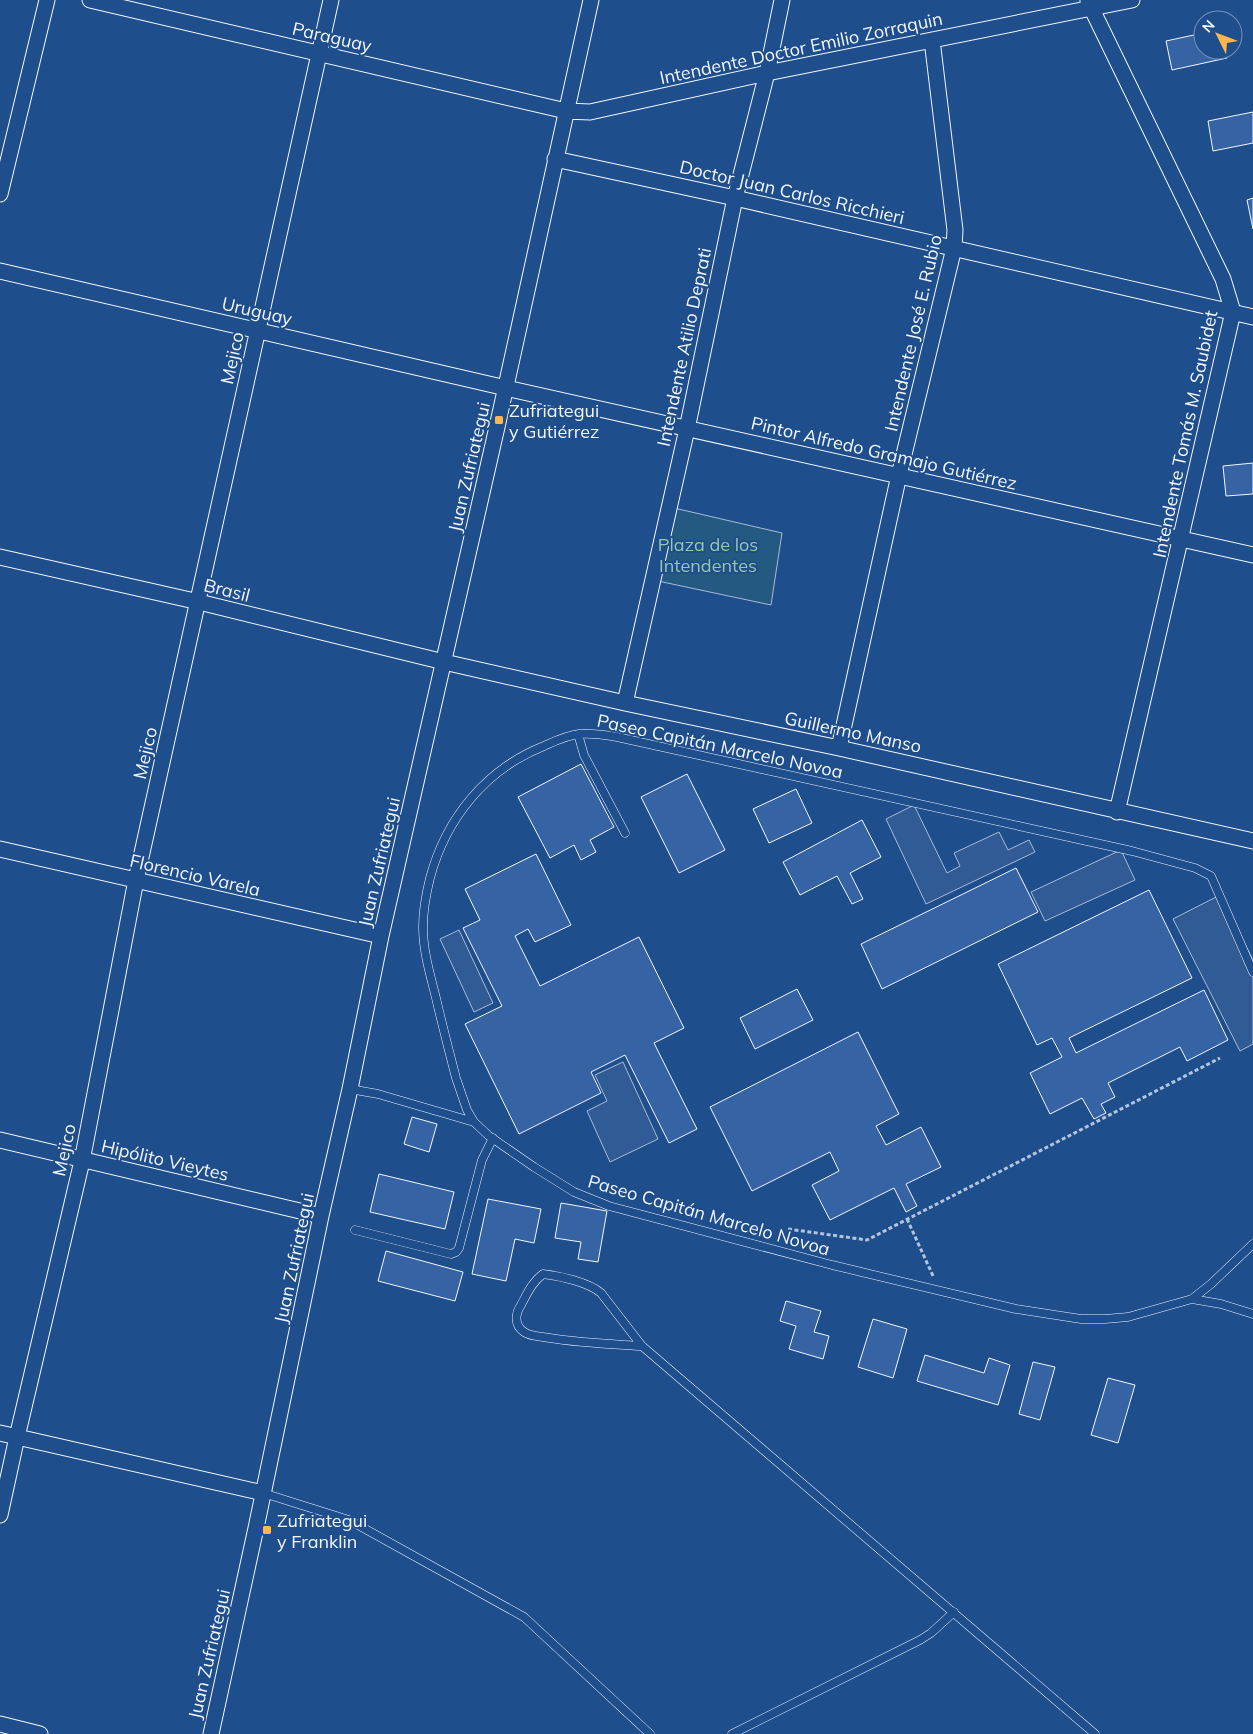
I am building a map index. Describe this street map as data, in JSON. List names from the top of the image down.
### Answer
{
  "streets": {
    "street": [
      "Paraguay",
      "Intendente Doctor Emilio Zorraquin",
      "Doctor Juan Carlos Ricchieri",
      "Uruguay",
      "Intendente José E. Rubio",
      "Intendente Atilio Deprati",
      "Mejico",
      "Intendente Tomás M. Saubidet",
      "Pintor Alfredo Gramajo Gutiérrez",
      "Juan Zufriategui",
      "Brasil",
      "Guillermo Manso",
      "Florencio Varela",
      "Hipólito Vieytes"
    ],
    "lane": ["Paseo Capitán Marcelo Novoa"]
  },
  "crossings": [
    ["Paraguay", "Intendente Doctor Emilio Zorraquin"],
    ["Paraguay", "Mejico"],
    ["Paraguay", "Juan Zufriategui"],
    ["Intendente Doctor Emilio Zorraquin", "Intendente José E. Rubio"],
    ["Intendente Doctor Emilio Zorraquin", "Intendente Atilio Deprati"],
    ["Intendente Doctor Emilio Zorraquin", "Intendente Tomás M. Saubidet"],
    ["Intendente Doctor Emilio Zorraquin", "Juan Zufriategui"],
    ["Doctor Juan Carlos Ricchieri", "Intendente José E. Rubio"],
    ["Doctor Juan Carlos Ricchieri", "Intendente Atilio Deprati"],
    ["Doctor Juan Carlos Ricchieri", "Intendente Tomás M. Saubidet"],
    ["Doctor Juan Carlos Ricchieri", "Juan Zufriategui"],
    ["Uruguay", "Mejico"],
    ["Uruguay", "Pintor Alfredo Gramajo Gutiérrez"],
    ["Uruguay", "Juan Zufriategui"],
    ["Intendente José E. Rubio", "Pintor Alfredo Gramajo Gutiérrez"],
    ["Intendente José E. Rubio", "Guillermo Manso"],
    ["Intendente Atilio Deprati", "Pintor Alfredo Gramajo Gutiérrez"],
    ["Intendente Atilio Deprati", "Guillermo Manso"],
    ["Mejico", "Brasil"],
    ["Mejico", "Florencio Varela"],
    ["Mejico", "Hipólito Vieytes"],
    ["Intendente Tomás M. Saubidet", "Pintor Alfredo Gramajo Gutiérrez"],
    ["Intendente Tomás M. Saubidet", "Guillermo Manso"],
    ["Pintor Alfredo Gramajo Gutiérrez", "Juan Zufriategui"],
    ["Juan Zufriategui", "Brasil"],
    ["Juan Zufriategui", "Guillermo Manso"],
    ["Juan Zufriategui", "Florencio Varela"],
    ["Juan Zufriategui", "Hipólito Vieytes"],
    ["Brasil", "Guillermo Manso"]
  ],
  "parks": ["Plaza de los Intendentes"],
  "places": {
    "transit": ["Zufriategui y Gutiérrez", "Zufriategui y Franklin"]
  },
  "north": "top left"
}
